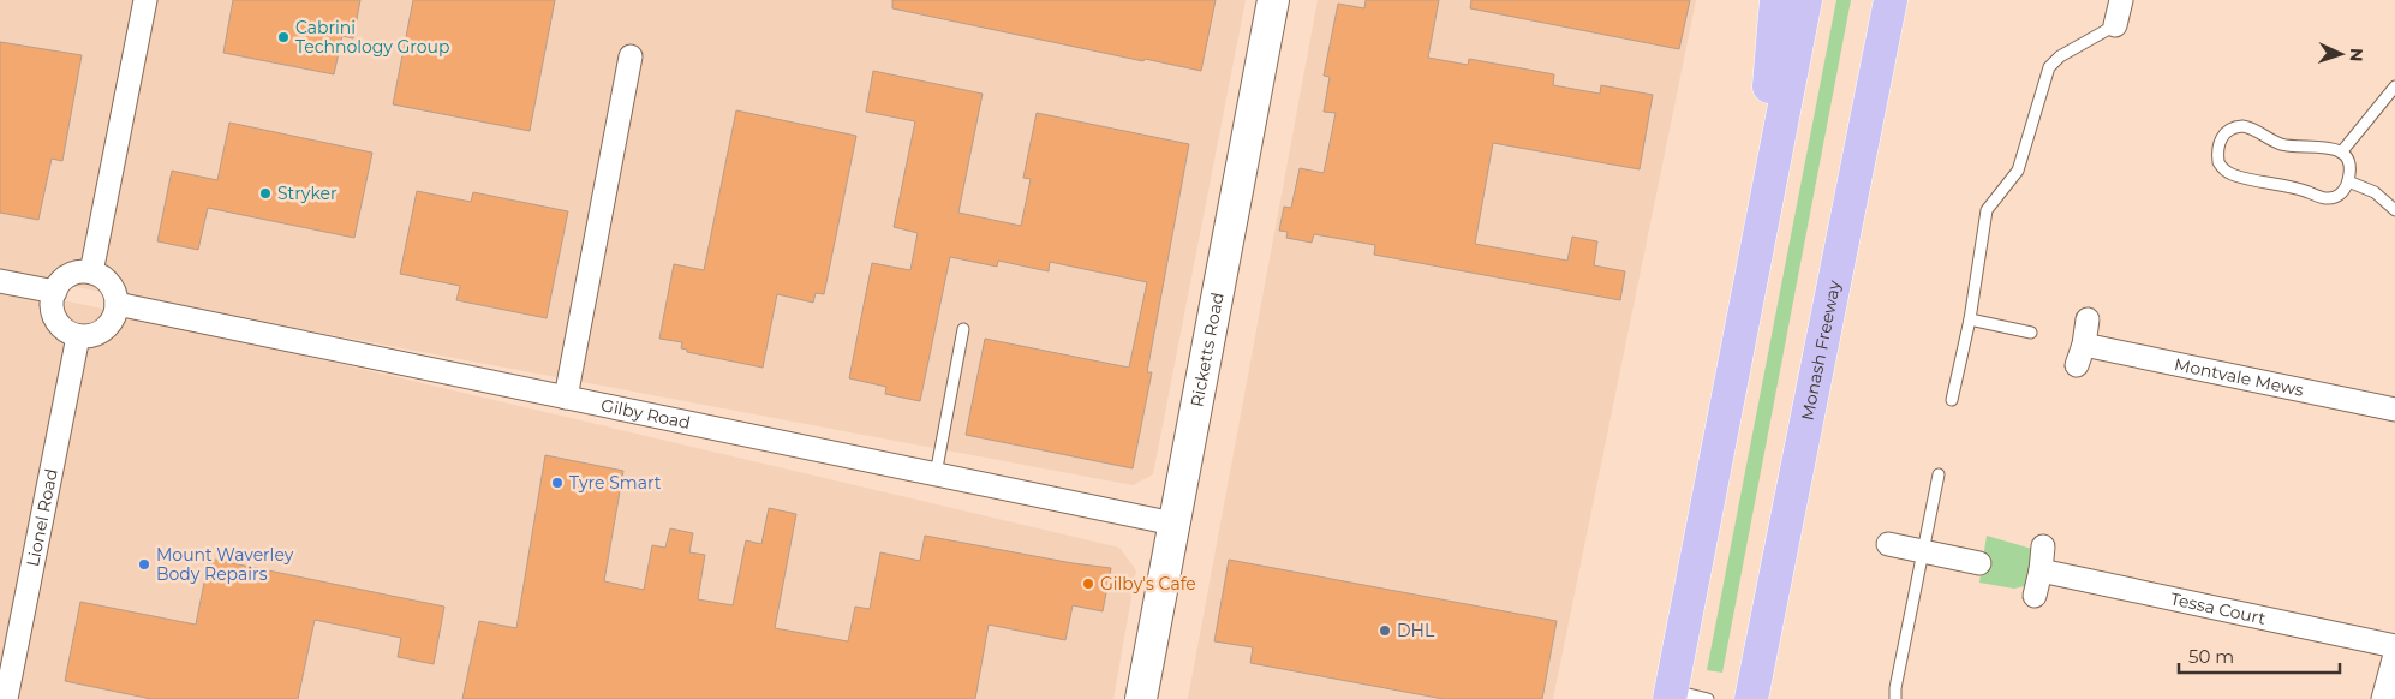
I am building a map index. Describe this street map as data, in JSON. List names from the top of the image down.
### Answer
{
  "streets": {
    "highway": ["Monash Freeway"],
    "street": [
      "Ricketts Road",
      "Montvale Mews",
      "Gilby Road",
      "Lionel Road",
      "Tessa Court"
    ]
  },
  "crossings": [
    ["Ricketts Road", "Gilby Road"],
    ["Gilby Road", "Lionel Road"]
  ],
  "places": [
    "Cabrini Technology Group",
    "Stryker",
    "Tyre Smart",
    "Mount Waverley Body Repairs",
    "Gilby's Cafe",
    "DHL"
  ],
  "scale_bar": "50 m",
  "north": "right"
}
